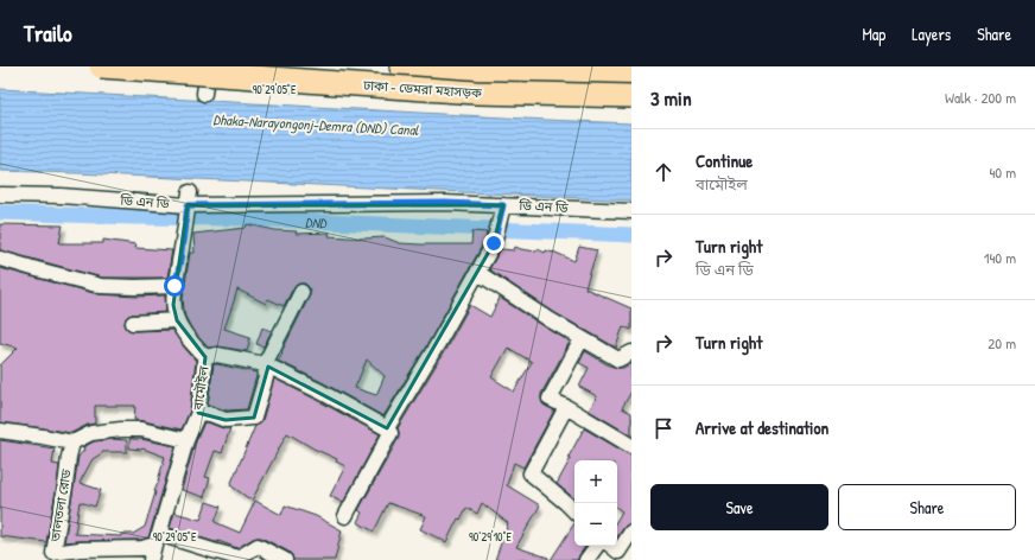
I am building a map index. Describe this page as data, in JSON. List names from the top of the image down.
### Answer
{
  "streets": {
    "main road": ["ঢাকা - ডেমরা মহাসড়ক"],
    "street": ["ডি এন ডি", "বামৌইল", "তালতলা রোড"]
  },
  "crossings": [
    ["ডি এন ডি", "বামৌইল"],
    ["বামৌইল", "তালতলা রোড"]
  ],
  "water": ["Dhaka-Narayongonj-Demra (DND) Canal", "DND"],
  "page": {
    "header": "Trailo",
    "nav": ["Map", "Layers", "Share"],
    "heading": ["3 min", "Walk · 200 m"],
    "list": [
      ["Continue", "বামৌইল", "40 m"],
      ["Turn right", "ডি এন ডি", "140 m"],
      ["Turn right", "20 m"],
      "Arrive at destination"
    ],
    "map_buttons": ["+", "−"],
    "buttons": ["Save", "Share"]
  },
  "coordinates": ["90°29'05\"E", "90°29'10\"E"]
}
